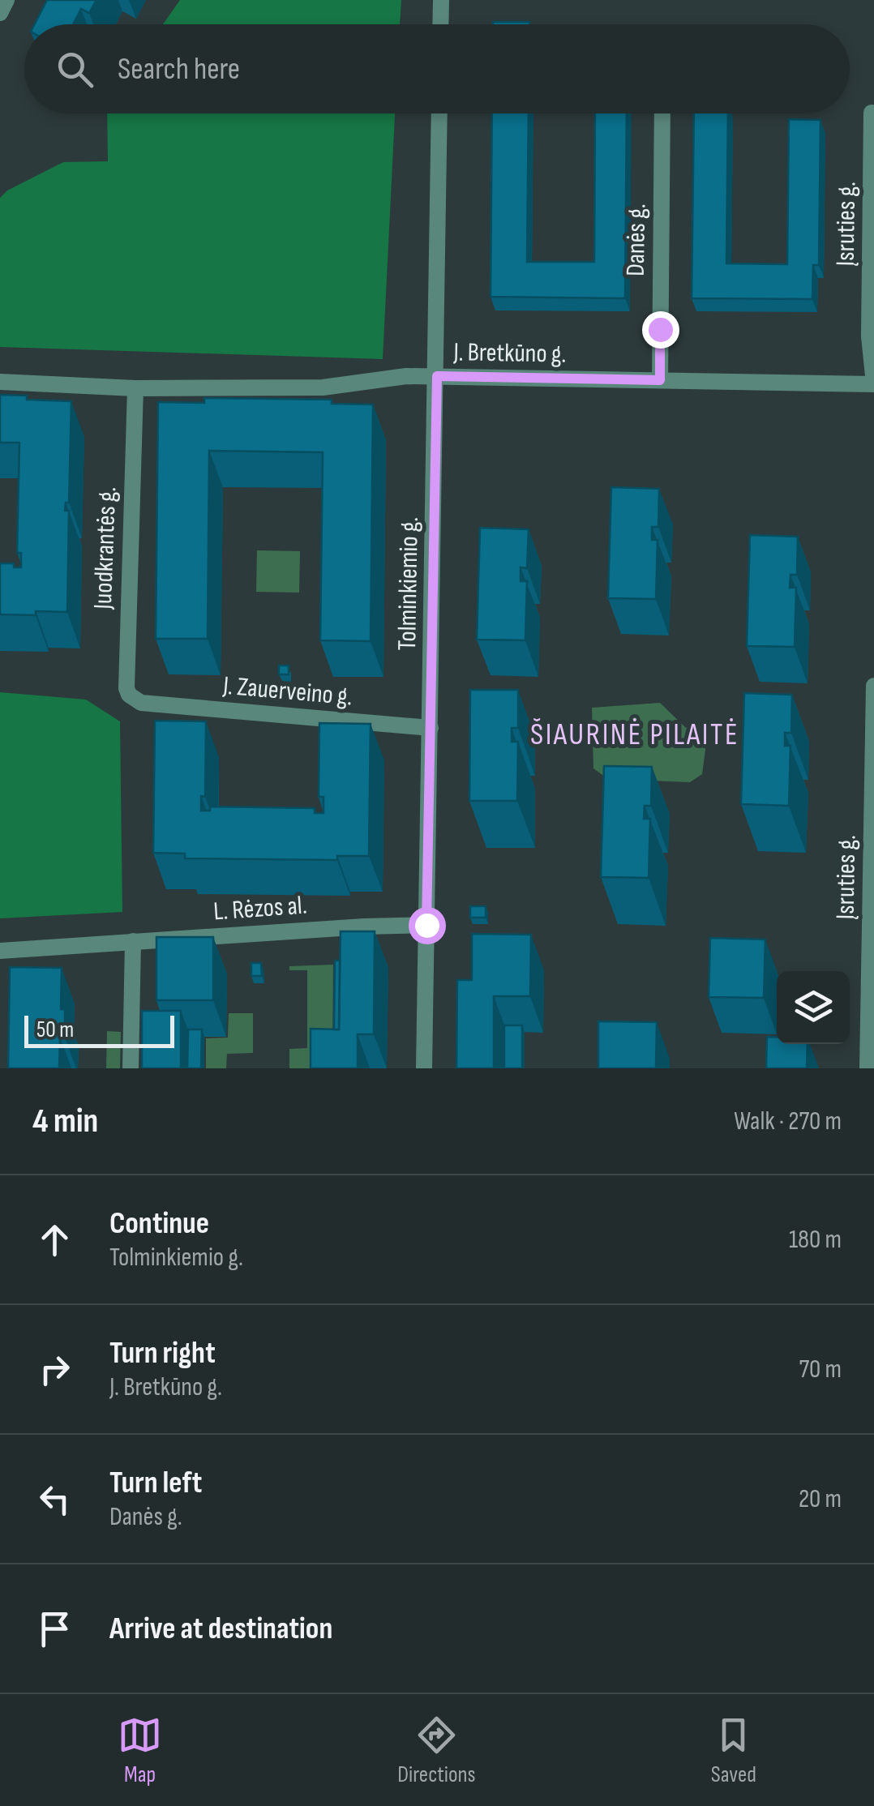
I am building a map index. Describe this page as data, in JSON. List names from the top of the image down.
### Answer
{
  "streets": {
    "street": [
      "Įsruties g.",
      "Danės g.",
      "J. Bretkūno g.",
      "Juodkrantės g.",
      "Tolminkiemio g.",
      "J. Zauerveino g.",
      "L. Rėzos al."
    ]
  },
  "crossings": [
    ["Įsruties g.", "J. Bretkūno g."],
    ["Danės g.", "J. Bretkūno g."],
    ["J. Bretkūno g.", "Juodkrantės g."],
    ["J. Bretkūno g.", "Tolminkiemio g."],
    ["Juodkrantės g.", "J. Zauerveino g."],
    ["Tolminkiemio g.", "J. Zauerveino g."],
    ["Tolminkiemio g.", "L. Rėzos al."]
  ],
  "districts": ["ŠIAURINĖ PILAITĖ"],
  "scale_bar": "50 m",
  "page": {
    "search": "Search here",
    "scale": "50 m",
    "heading": ["4 min", "Walk · 270 m"],
    "list": [
      ["Continue", "Tolminkiemio g.", "180 m"],
      ["Turn right", "J. Bretkūno g.", "70 m"],
      ["Turn left", "Danės g.", "20 m"],
      "Arrive at destination"
    ],
    "nav": ["Map", "Directions", "Saved"]
  }
}
